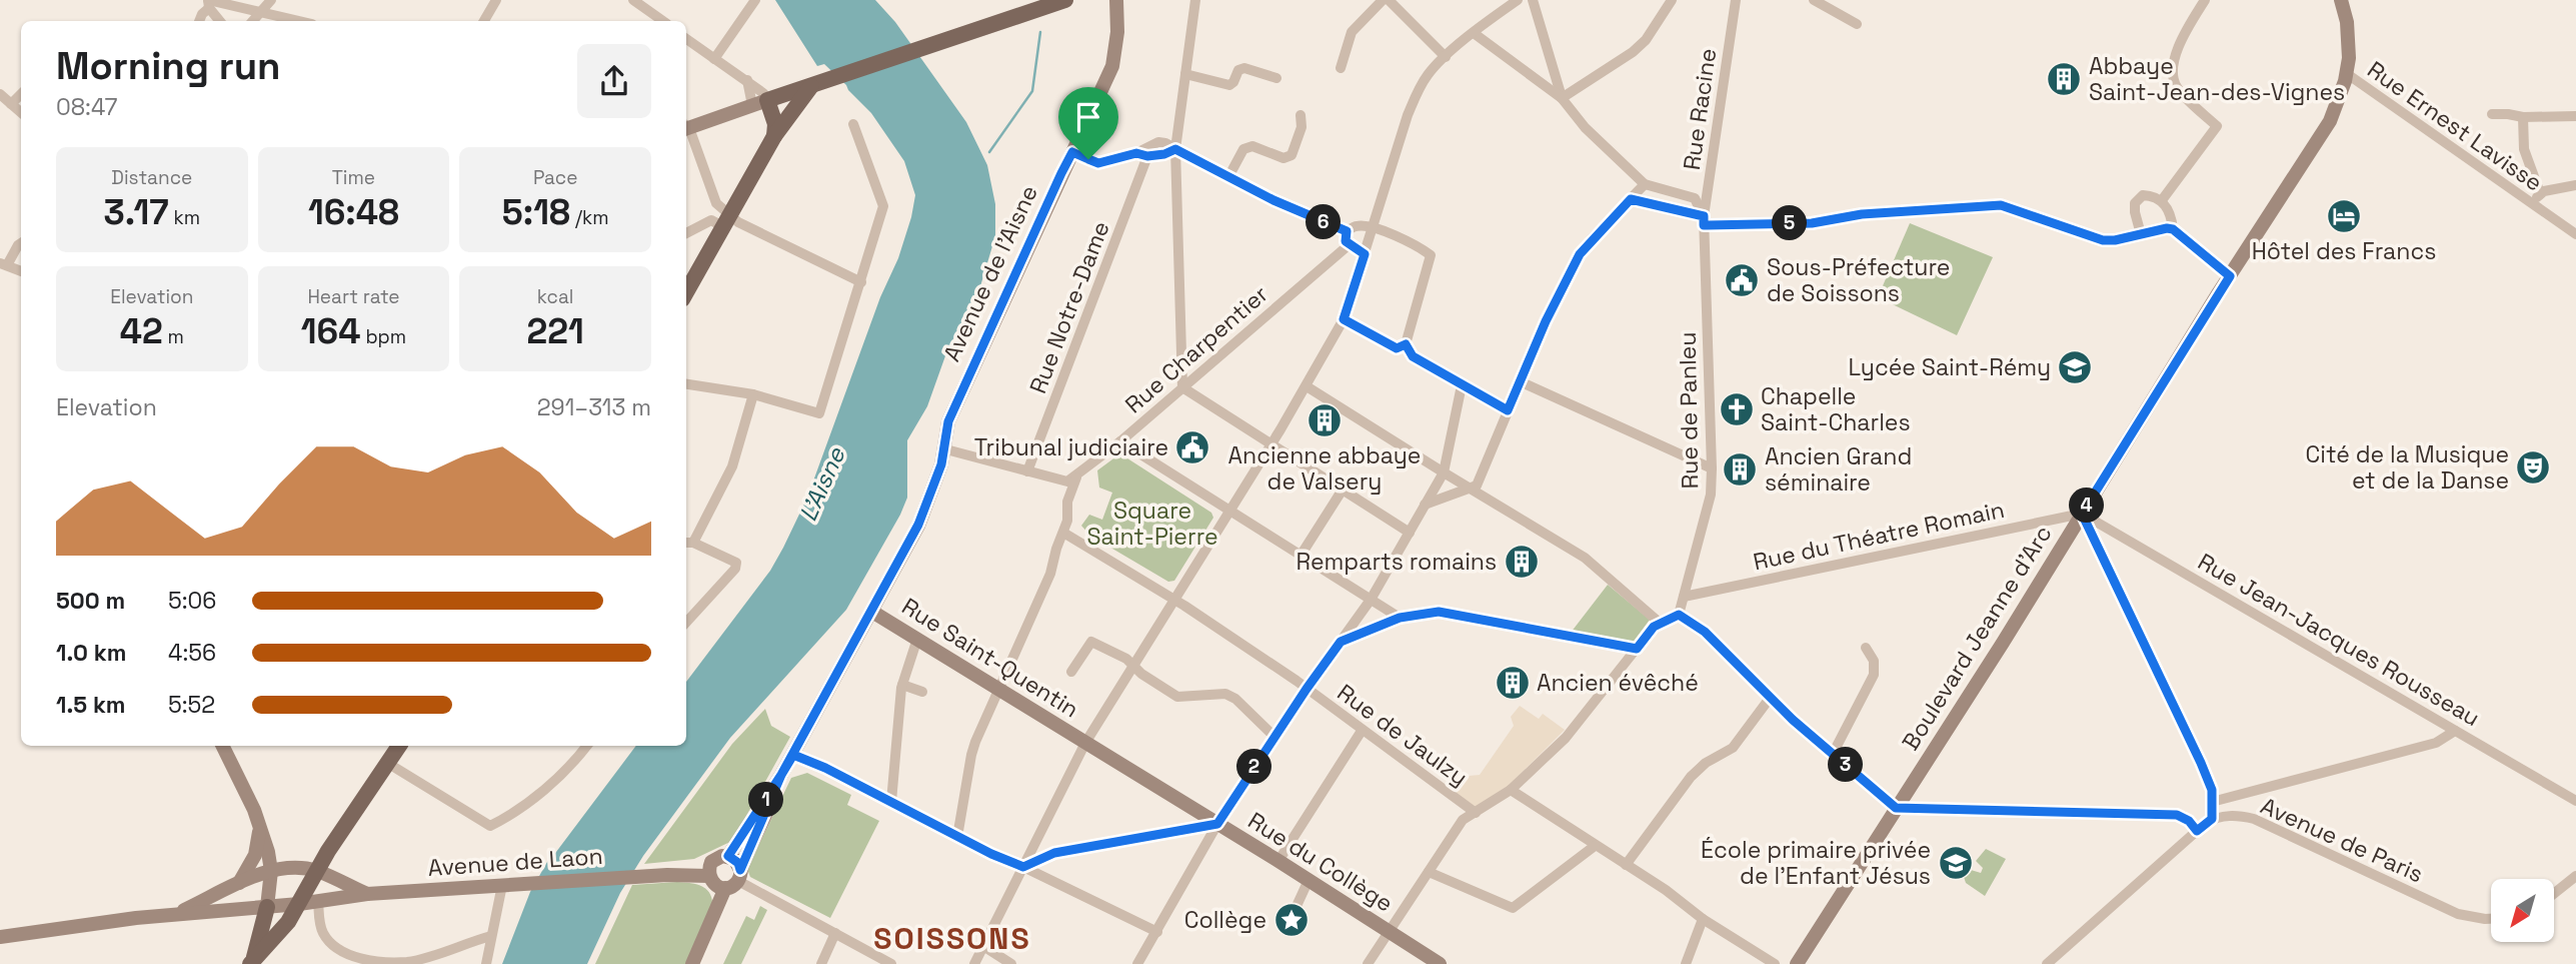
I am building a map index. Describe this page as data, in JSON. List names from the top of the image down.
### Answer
{
  "streets": {
    "main road": [
      "Avenue de l'Aisne",
      "Boulevard Jeanne d'Arc",
      "Rue Saint-Quentin",
      "Avenue de Laon",
      "Rue du Collège"
    ],
    "street": [
      "Rue Racine",
      "Rue Ernest Lavisse",
      "Rue Notre-Dame",
      "Rue Charpentier",
      "Rue de Panleu",
      "Rue du Théatre Romain",
      "Rue Jean-Jacques Rousseau",
      "Rue de Jaulzy",
      "Avenue de Paris"
    ]
  },
  "crossings": [
    ["Rue Racine", "Rue de Panleu"],
    ["Rue Ernest Lavisse", "Boulevard Jeanne d'Arc"],
    ["Avenue de l'Aisne", "Rue Saint-Quentin"],
    ["Rue de Panleu", "Rue du Théatre Romain"],
    ["Rue du Théatre Romain", "Boulevard Jeanne d'Arc"],
    ["Rue du Théatre Romain", "Rue Jean-Jacques Rousseau"],
    ["Boulevard Jeanne d'Arc", "Rue Jean-Jacques Rousseau"],
    ["Rue Saint-Quentin", "Rue du Collège"]
  ],
  "districts": ["SOISSONS"],
  "water": ["L'Aisne"],
  "parks": ["Square Saint-Pierre"],
  "places": {
    "building": [
      "Abbaye Saint-Jean-des-Vignes",
      "Ancienne abbaye de Valsery",
      "Ancien Grand séminaire",
      "Remparts romains",
      "Ancien évêché"
    ],
    "hotel": ["Hôtel des Francs"],
    "public building": ["Sous-Préfecture de Soissons", "Tribunal judiciaire"],
    "school or university": ["Lycée Saint-Rémy", "École primaire privée de l'Enfant Jésus"],
    "church": ["Chapelle Saint-Charles"],
    "theatre": ["Cité de la Musique et de la Danse"],
    "place": ["Collège"]
  },
  "north": "bottom left",
  "page": {
    "heading": ["Morning run", "08:47"],
    "stats": [
      ["Distance", "3.17 km"],
      ["Time", "16:48"],
      ["Pace", "5:18 /km"],
      ["Elevation", "42 m"],
      ["Heart rate", "164 bpm"],
      ["kcal", "221"]
    ],
    "pins": [
      "6",
      "5",
      "4",
      "3",
      "2",
      "1"
    ],
    "chart": ["Elevation", "291–313 m"],
    "list": [
      {
        "name": "500 m",
        "note": "5:06"
      },
      {
        "name": "1.0 km",
        "note": "4:56"
      },
      {
        "name": "1.5 km",
        "note": "5:52"
      }
    ]
  }
}
